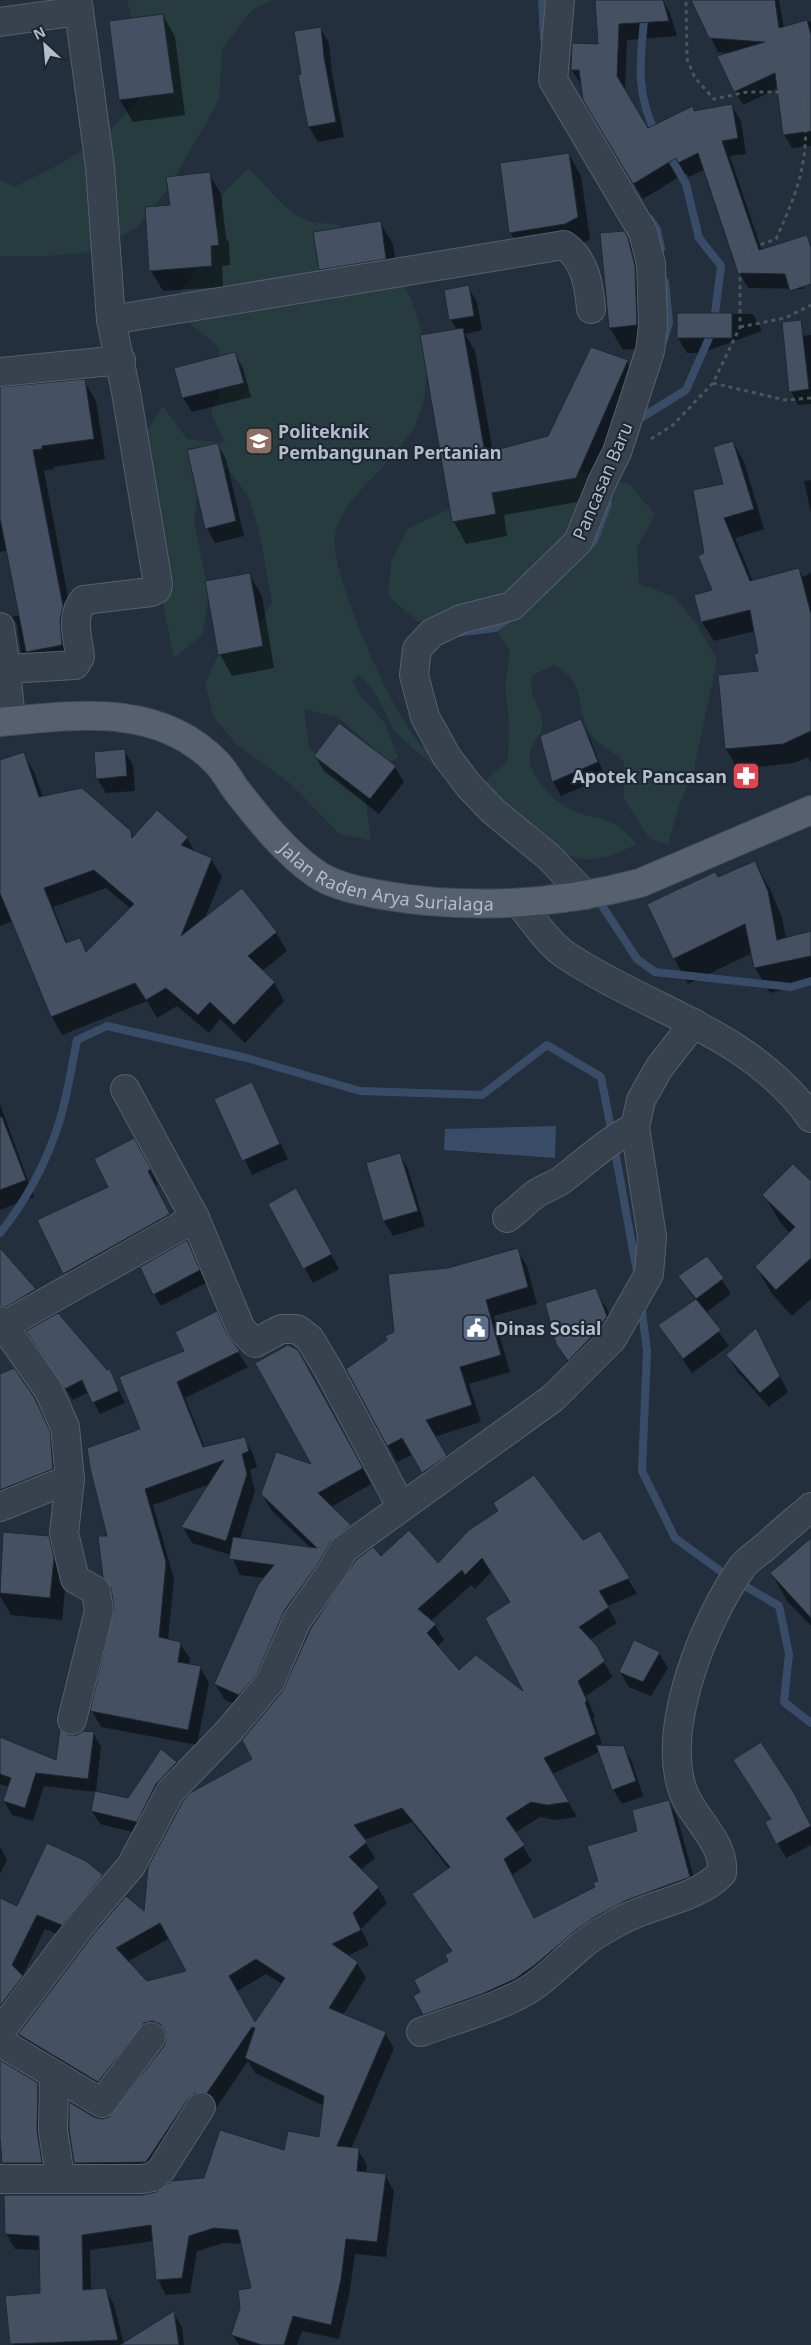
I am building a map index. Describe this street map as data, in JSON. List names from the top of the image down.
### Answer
{
  "streets": {
    "main road": ["Jalan Raden Arya Surialaga"],
    "street": ["Pancasan Baru"]
  },
  "crossings": [
    ["Pancasan Baru", "Jalan Raden Arya Surialaga"]
  ],
  "places": {
    "school or university": ["Politeknik Pembangunan Pertanian"],
    "pharmacy": ["Apotek Pancasan"],
    "public building": ["Dinas Sosial"]
  },
  "north": "top left"
}
